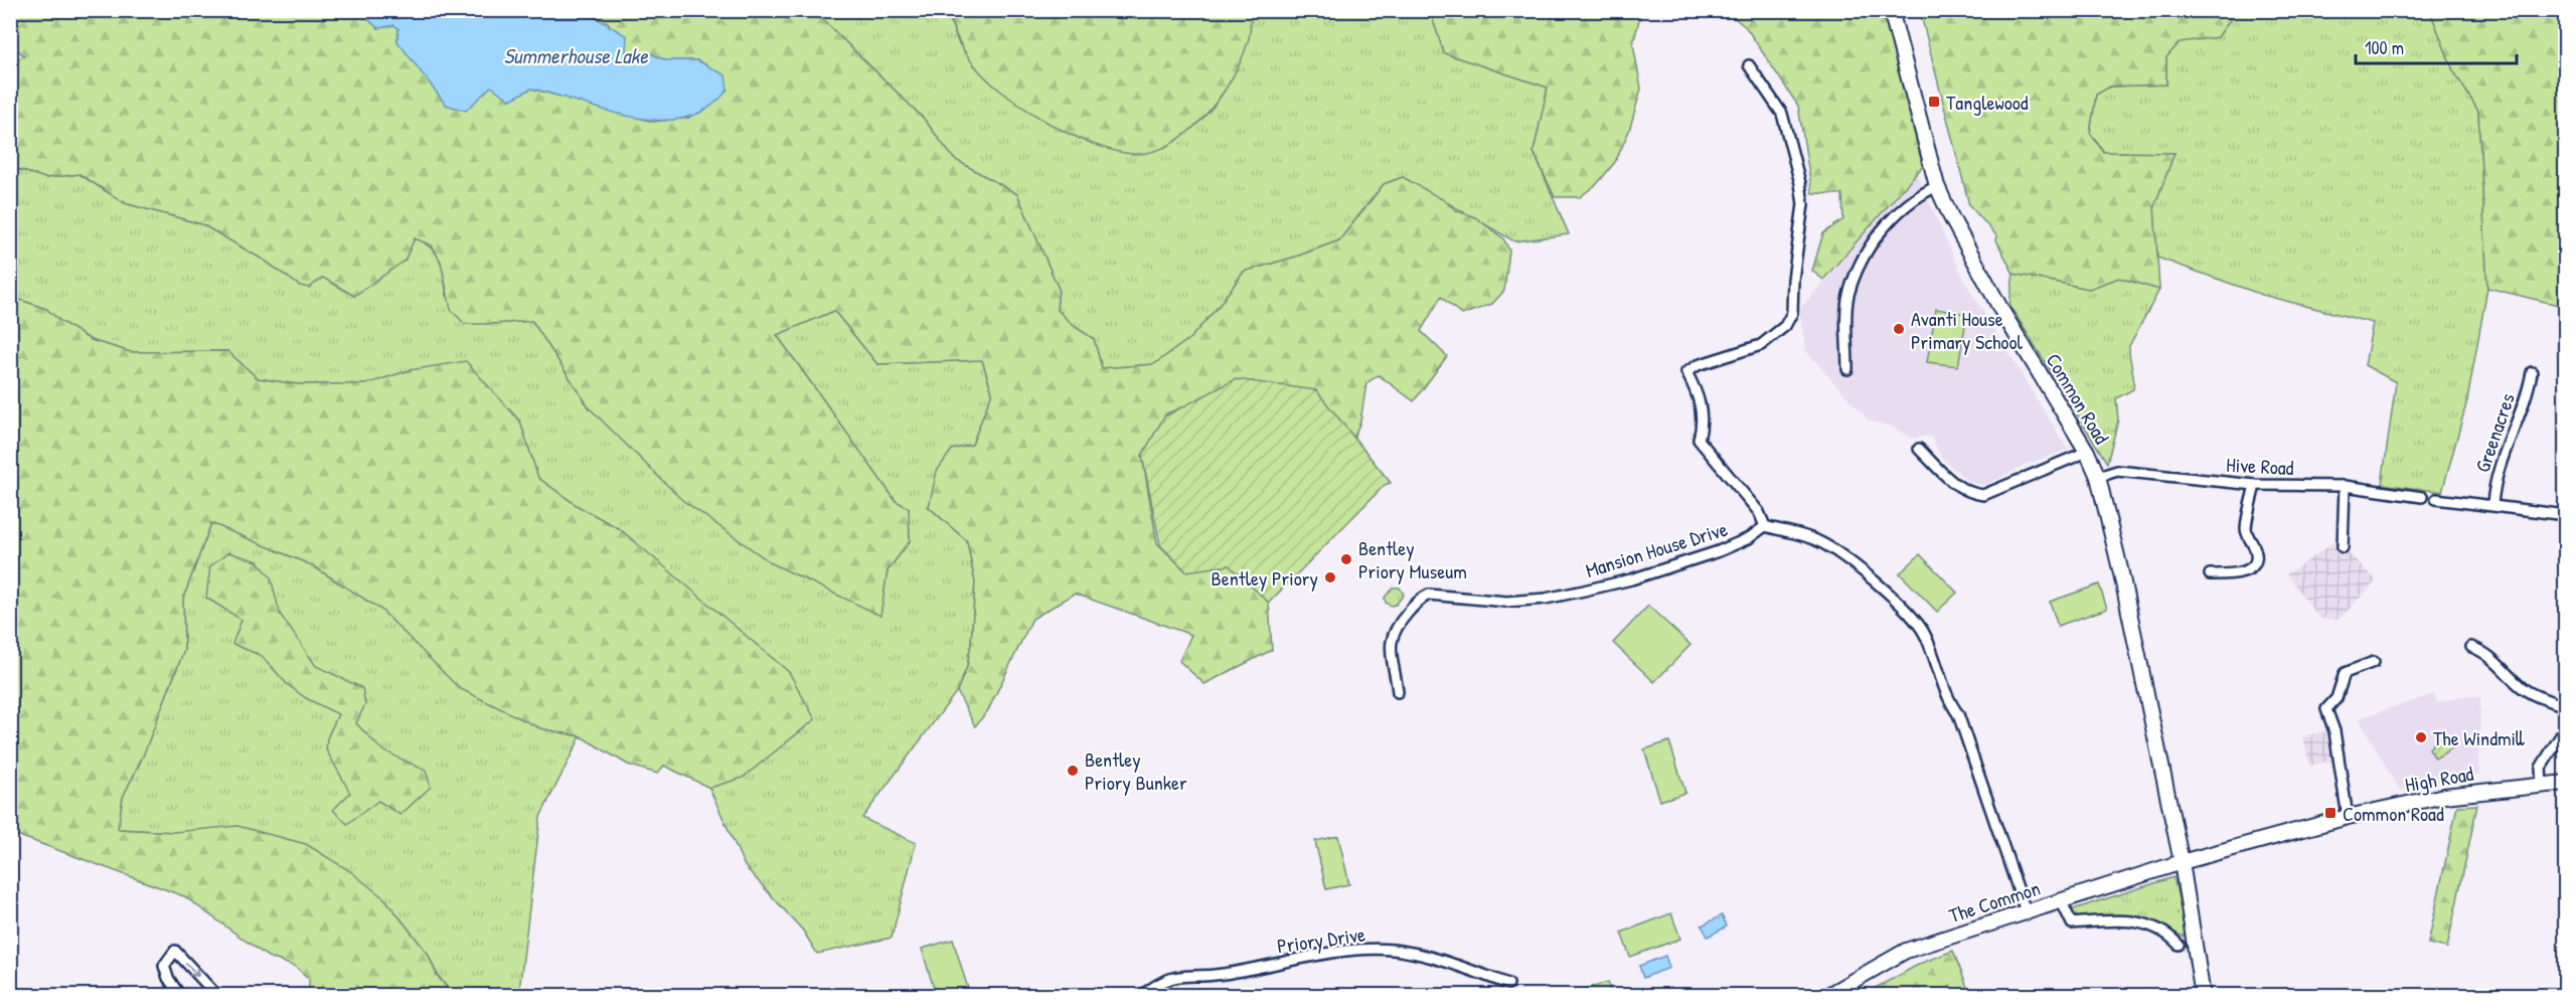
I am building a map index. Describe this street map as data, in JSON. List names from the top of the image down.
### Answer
{
  "streets": {
    "main road": ["Common Road", "High Road", "The Common"],
    "street": [
      "Greenacres",
      "Hive Road",
      "Mansion House Drive",
      "Priory Drive"
    ]
  },
  "crossings": [
    ["Common Road", "Hive Road"],
    ["Common Road", "High Road"],
    ["Common Road", "The Common"],
    ["High Road", "The Common"]
  ],
  "water": ["Summerhouse Lake"],
  "places": {
    "transit": ["Tanglewood", "Common Road"],
    "other": [
      "Avanti House Primary School",
      "Bentley Priory Museum",
      "Bentley Priory",
      "The Windmill",
      "Bentley Priory Bunker"
    ]
  },
  "scale_bar": "100 m"
}
